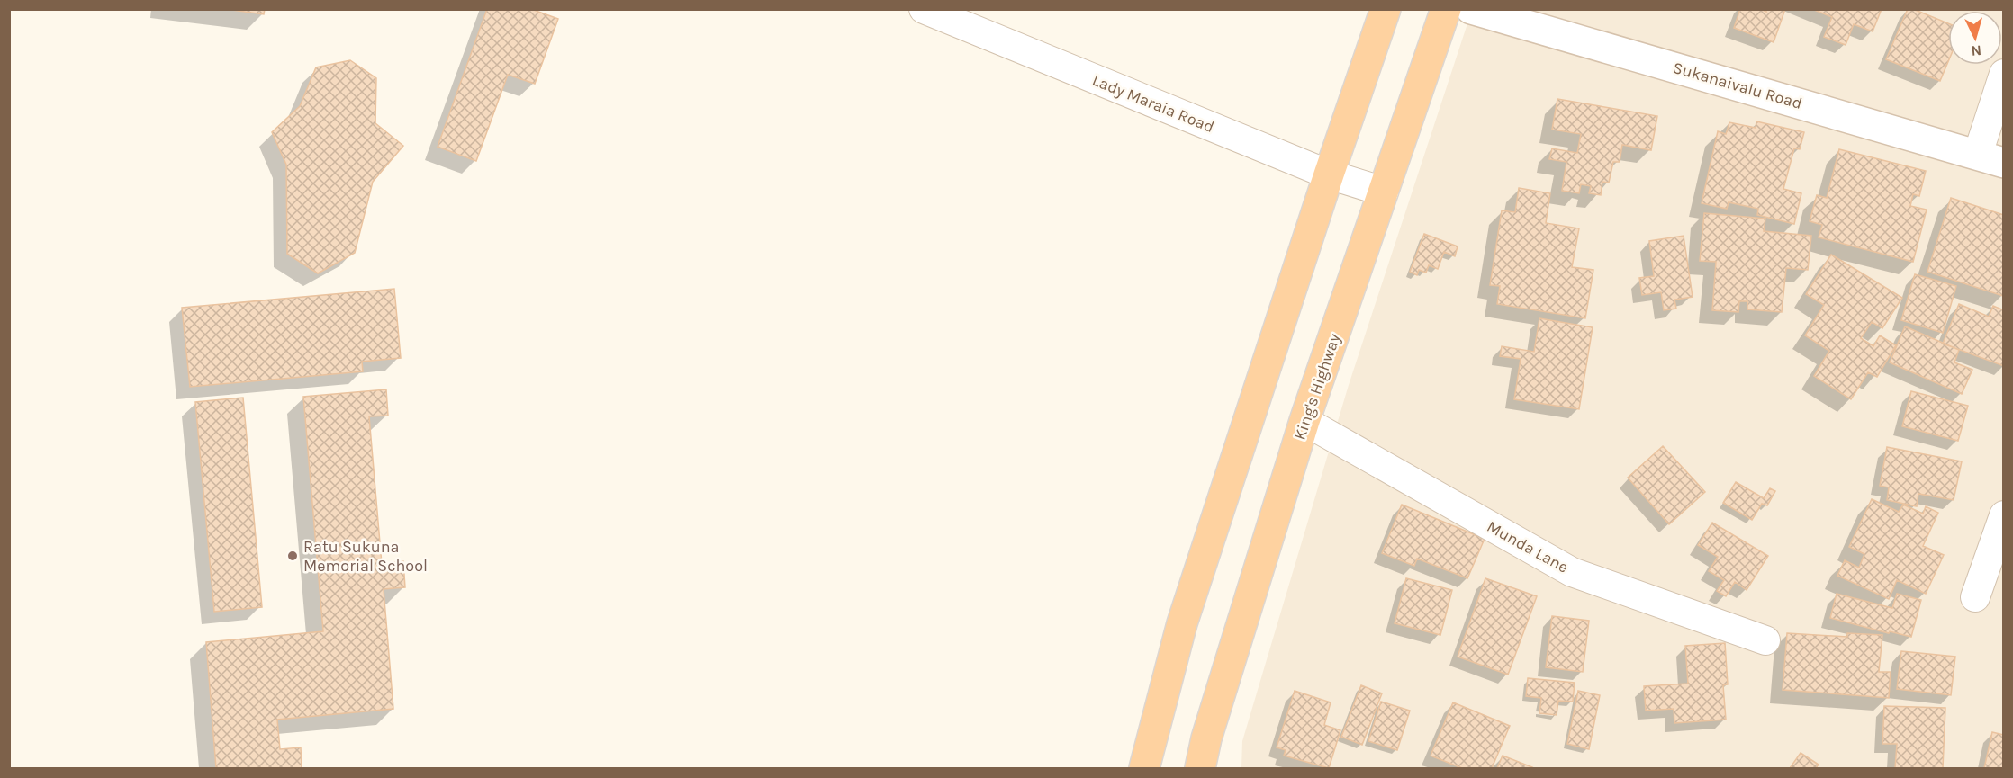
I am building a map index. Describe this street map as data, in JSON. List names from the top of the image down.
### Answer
{
  "streets": {
    "highway": ["King's Highway"],
    "main road": ["Sukanaivalu Road"],
    "street": ["Lady Maraia Road", "Munda Lane"]
  },
  "crossings": [
    ["Lady Maraia Road", "King's Highway"],
    ["King's Highway", "Munda Lane"]
  ],
  "places": ["Ratu Sukuna Memorial School"],
  "north": "bottom"
}
